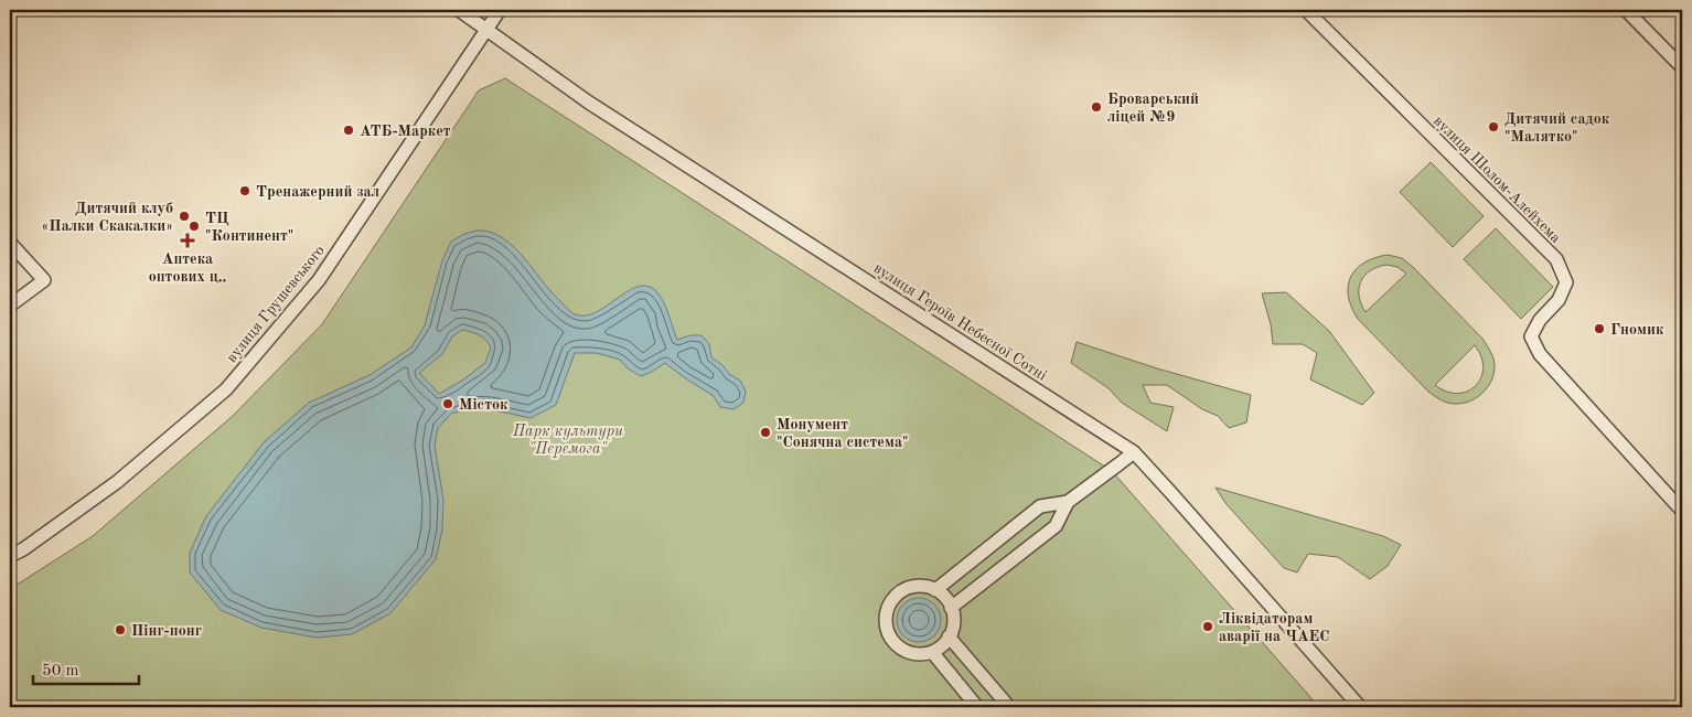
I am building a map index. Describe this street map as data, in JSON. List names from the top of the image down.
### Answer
{
  "streets": {
    "street": ["вулиця Шолом-Алейхема", "вулиця Грушевського", "вулиця Героїв Небесної Сотні"]
  },
  "crossings": [
    ["вулиця Грушевського", "вулиця Героїв Небесної Сотні"]
  ],
  "parks": ["Парк культури \"Перемога\""],
  "places": {
    "other": [
      "Броварський ліцей №9",
      "Дитячий садок \"Малятко\"",
      "АТБ-Маркет",
      "Тренажерний зал",
      "Дитячий клуб «Палки Скакалки»",
      "ТЦ \"Континент\"",
      "Гномик",
      "Місток",
      "Монумент \"Сонячна система\"",
      "Ліквідаторам аварії на ЧАЕС",
      "Пінг-понг"
    ],
    "health": ["Аптека оптових ц‥"]
  },
  "scale_bar": "50 m"
}
